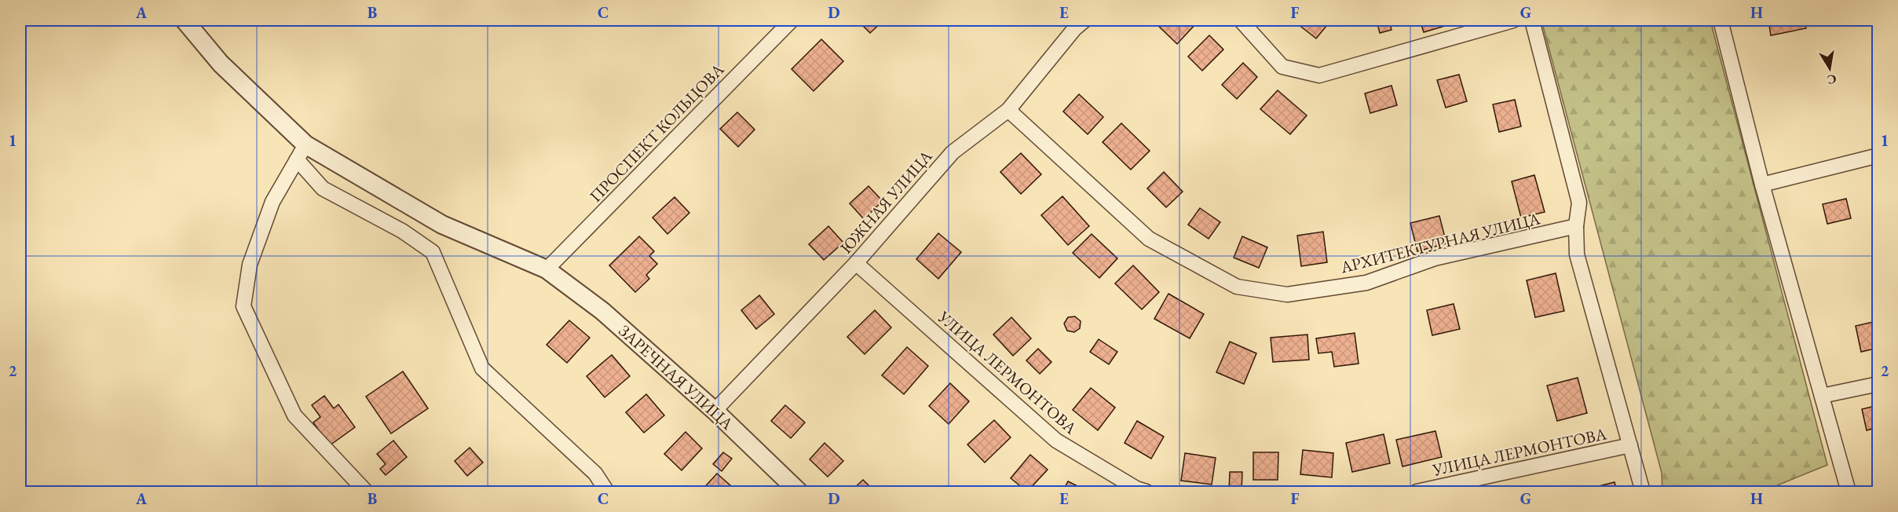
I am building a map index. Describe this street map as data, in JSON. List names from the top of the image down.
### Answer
{
  "streets": {
    "street": [
      "ПРОСПЕКТ КОЛЬЦОВА",
      "ЮЖНАЯ УЛИЦА",
      "АРХИТЕКТУРНАЯ УЛИЦА",
      "УЛИЦА ЛЕРМОНТОВА",
      "ЗАРЕЧНАЯ УЛИЦА"
    ]
  },
  "crossings": [
    ["ПРОСПЕКТ КОЛЬЦОВА", "ЗАРЕЧНАЯ УЛИЦА"],
    ["ЮЖНАЯ УЛИЦА", "АРХИТЕКТУРНАЯ УЛИЦА"],
    ["ЮЖНАЯ УЛИЦА", "УЛИЦА ЛЕРМОНТОВА"],
    ["ЮЖНАЯ УЛИЦА", "ЗАРЕЧНАЯ УЛИЦА"]
  ],
  "north": "bottom",
  "grid": {
    "columns": [
      "A",
      "B",
      "C",
      "D",
      "E",
      "F",
      "G",
      "H"
    ],
    "rows": ["1", "2"]
  }
}
